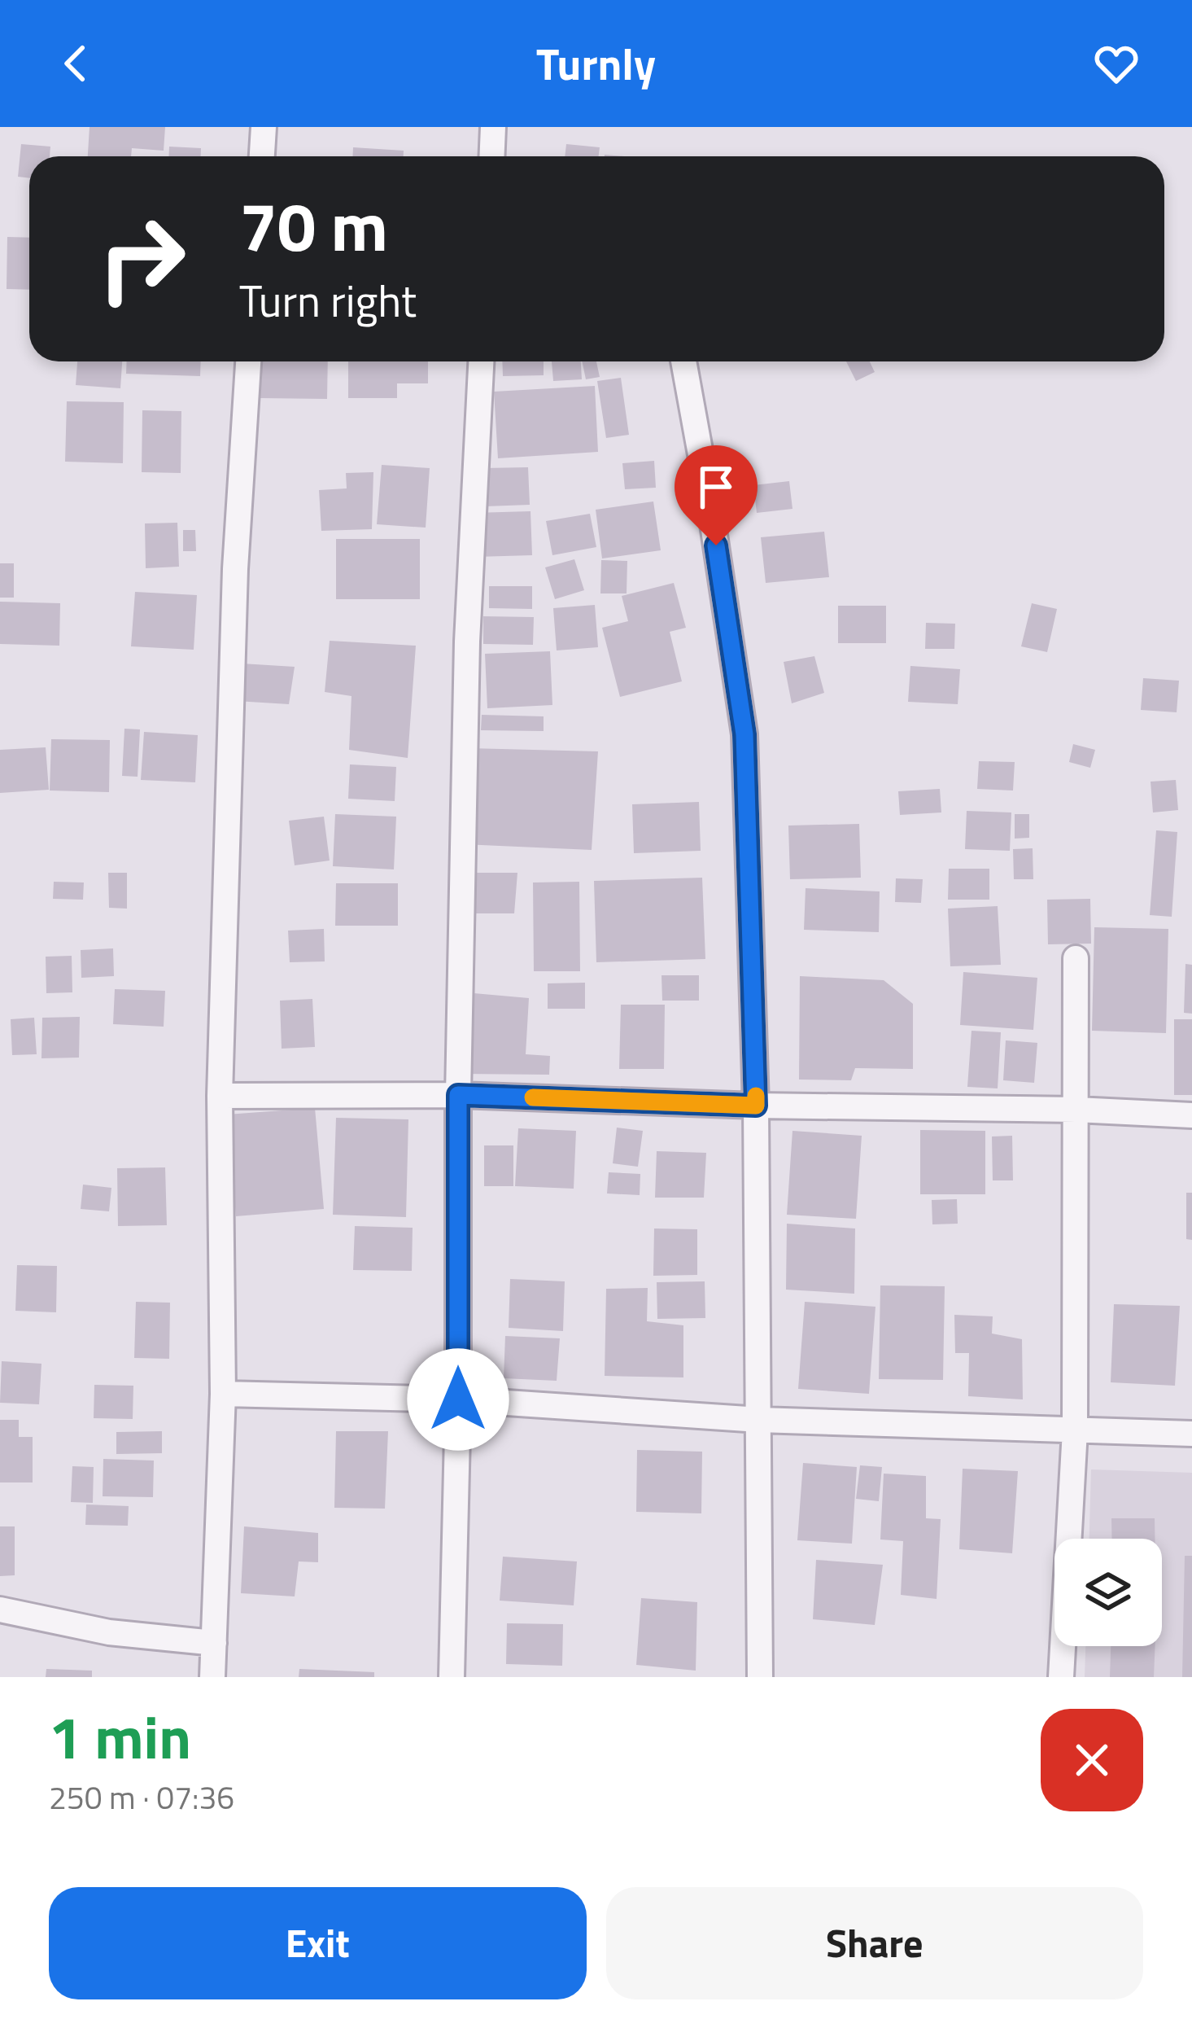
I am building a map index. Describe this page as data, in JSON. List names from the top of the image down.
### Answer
{
  "page": {
    "header": "Turnly",
    "turn": ["70 m", "Turn right"],
    "heading": ["1 min", "250 m · 07:36"],
    "buttons": ["Exit", "Share"]
  }
}
